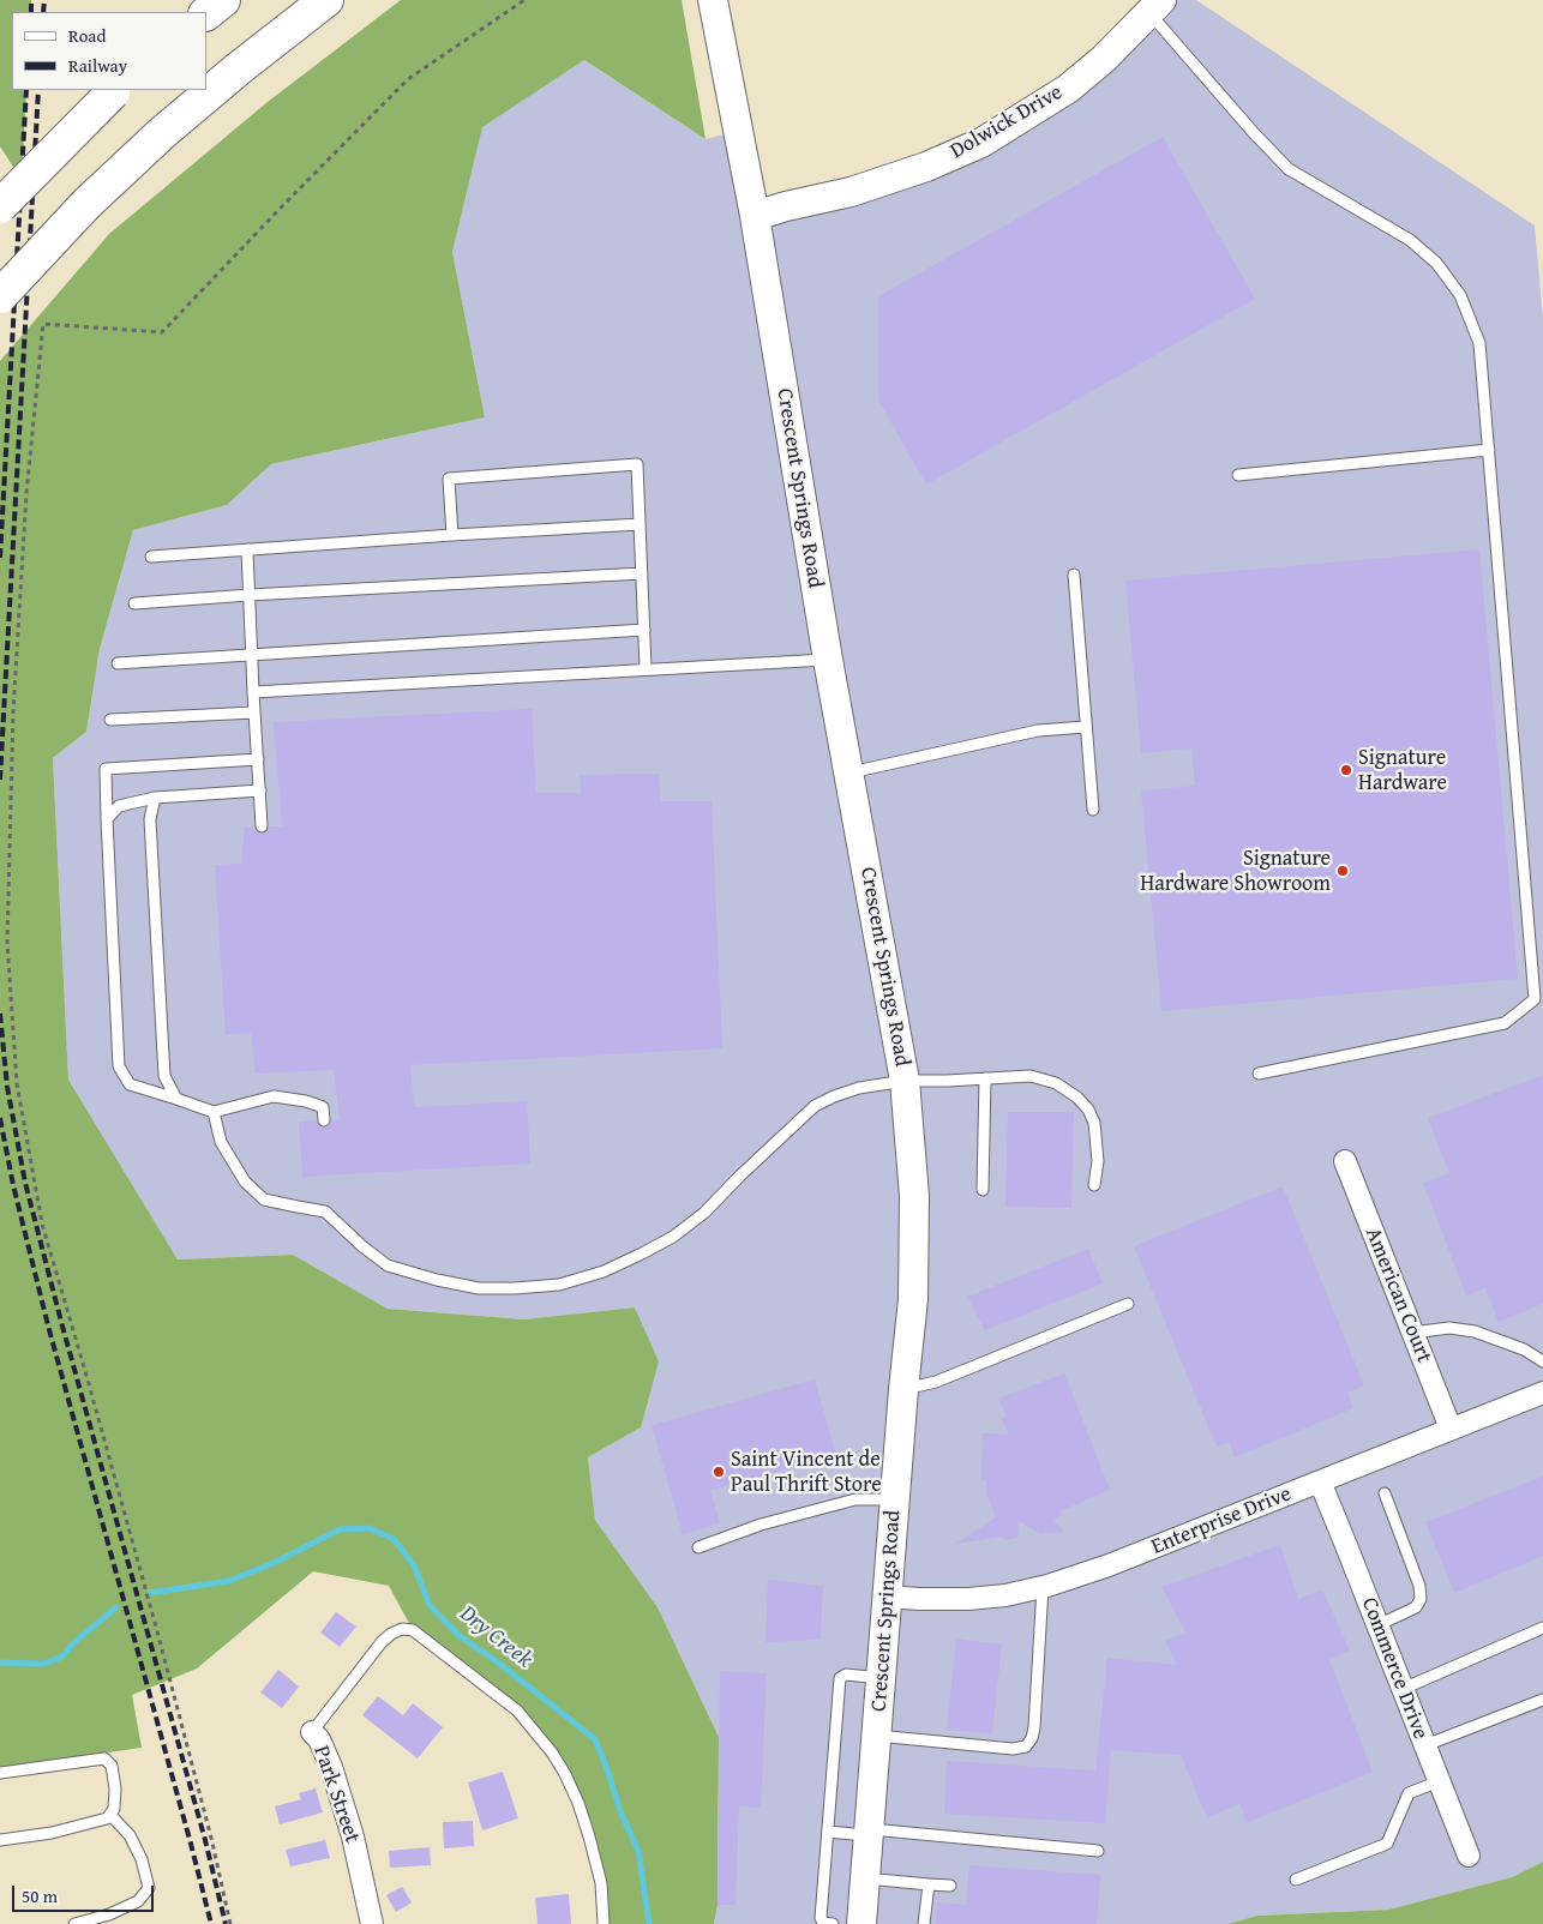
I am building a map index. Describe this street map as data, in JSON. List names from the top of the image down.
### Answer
{
  "streets": {
    "main road": ["Dolwick Drive", "Crescent Springs Road"],
    "street": [
      "American Court",
      "Enterprise Drive",
      "Commerce Drive",
      "Park Street"
    ]
  },
  "crossings": [
    ["Dolwick Drive", "Crescent Springs Road"],
    ["Crescent Springs Road", "Enterprise Drive"],
    ["American Court", "Enterprise Drive"],
    ["Enterprise Drive", "Commerce Drive"]
  ],
  "water": ["Dry Creek"],
  "places": ["Signature Hardware", "Signature Hardware Showroom", "Saint Vincent de Paul Thrift Store"],
  "legend": ["Road", "Railway"],
  "scale_bar": "50 m"
}
